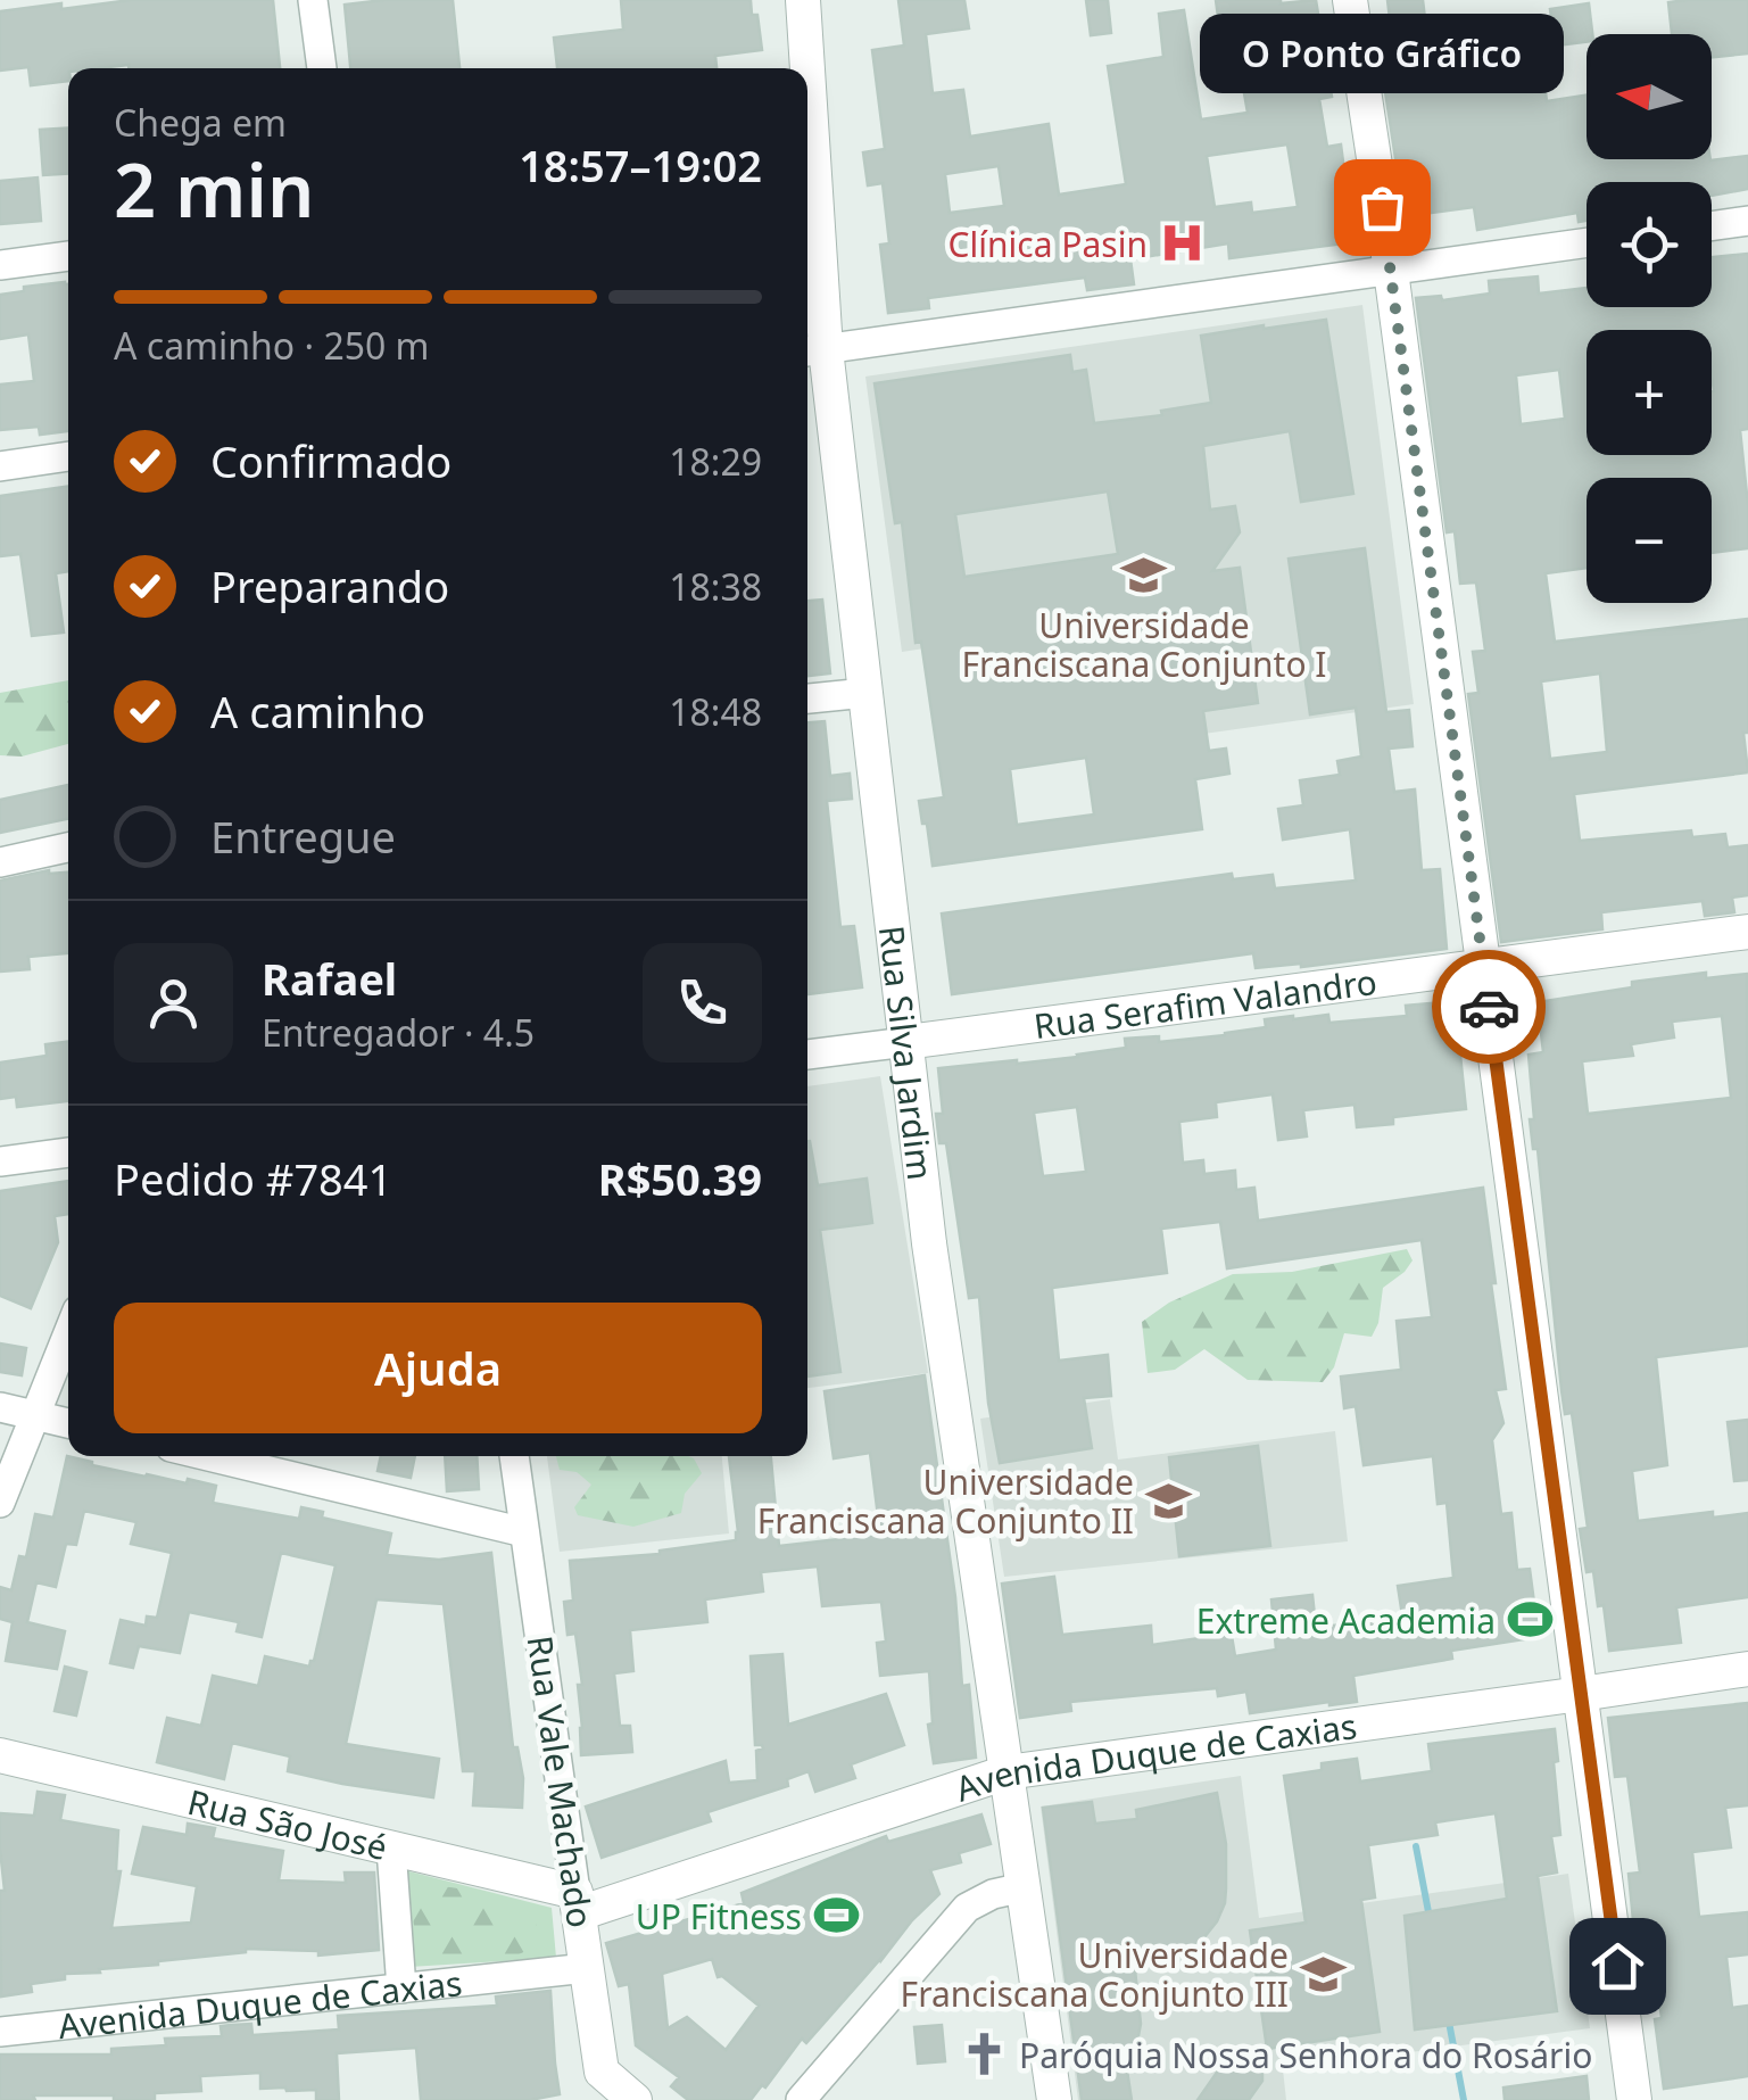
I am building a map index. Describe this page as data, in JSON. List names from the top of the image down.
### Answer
{
  "streets": {
    "street": [
      "Rua Serafim Valandro",
      "Rua Silva Jardim",
      "Avenida Duque de Caxias",
      "Rua Vale Machado",
      "Rua São José"
    ]
  },
  "crossings": [
    ["Rua Serafim Valandro", "Rua Silva Jardim"],
    ["Rua Silva Jardim", "Avenida Duque de Caxias"],
    ["Avenida Duque de Caxias", "Rua Vale Machado"],
    ["Avenida Duque de Caxias", "Rua São José"],
    ["Rua Vale Machado", "Rua São José"]
  ],
  "places": {
    "other": ["O Ponto Gráfico"],
    "hospital": ["Clínica Pasin"],
    "school or university": ["Universidade Franciscana Conjunto I", "Universidade Franciscana Conjunto II", "Universidade Franciscana Conjunto III"],
    "sports": ["Extreme Academia", "UP Fitness"],
    "church": ["Paróquia Nossa Senhora do Rosário"]
  },
  "north": "left",
  "page": {
    "bubble": "O Ponto Gráfico",
    "map_buttons": ["+", "−"],
    "heading": ["2 min", "Chega em", "18:57–19:02"],
    "panel": [
      "Rafael",
      "Entregador · 4.5",
      "Pedido #7841",
      "R$50.39"
    ],
    "bar": "A caminho · 250 m",
    "list": [
      ["Confirmado", "18:29"],
      ["Preparando", "18:38"],
      ["A caminho", "18:48"],
      "Entregue"
    ],
    "buttons": "Ajuda"
  }
}
